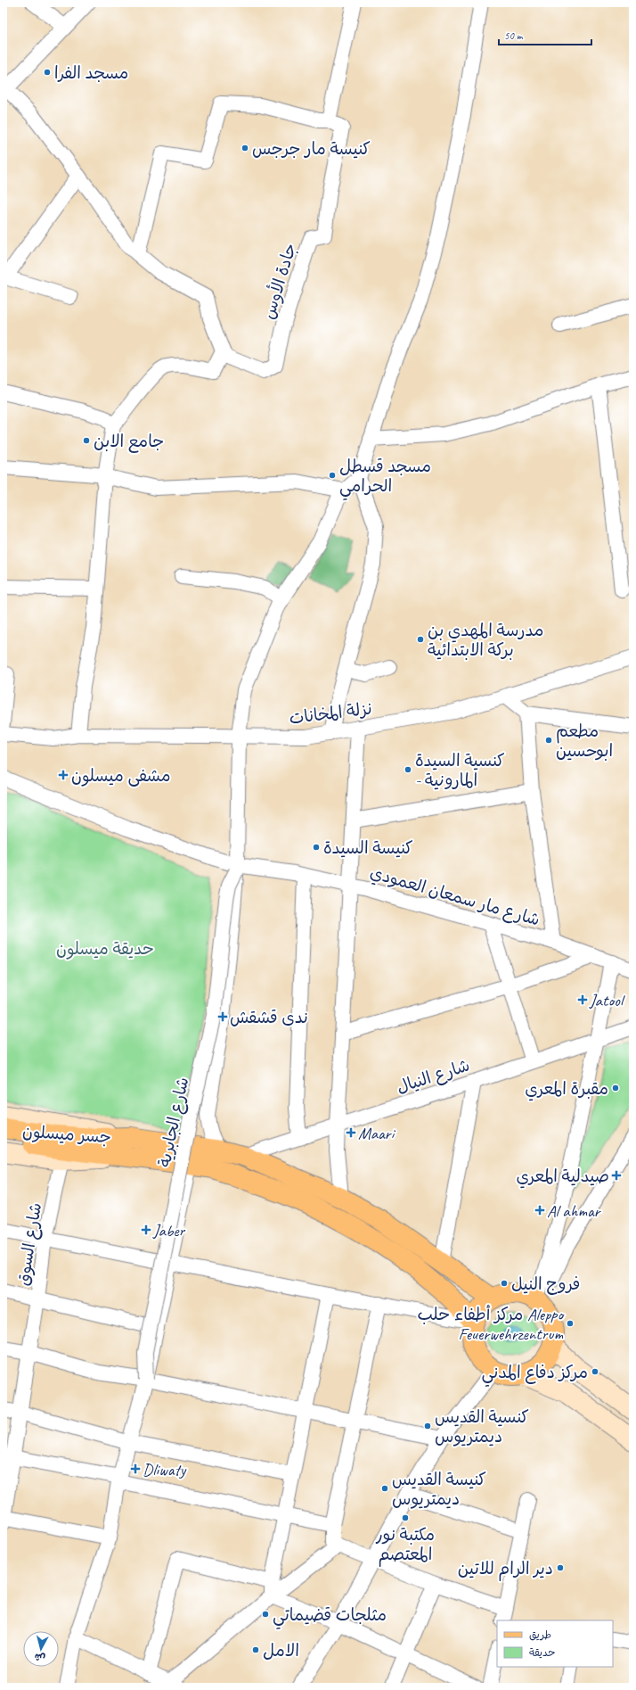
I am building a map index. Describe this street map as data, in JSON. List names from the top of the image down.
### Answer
{
  "streets": {
    "main road": ["جسر ميسلون"],
    "street": [
      "جادة الأوس",
      "نزلة المخانات",
      "شارع مار سمعان العمودي",
      "شارع النيال",
      "شارع الجابرية",
      "شارع السوق"
    ]
  },
  "crossings": [
    ["شارع مار سمعان العمودي", "شارع الجابرية"]
  ],
  "parks": ["حديقة ميسلون"],
  "places": {
    "other": [
      "مسجد الفرا",
      "كنيسة مار جرجس",
      "جامع الابن",
      "مسجد قسطل الحرامي",
      "مدرسة المهدي بن بركة الابتدائية",
      "مطعم ابوحسين",
      "كنسية السيدة - المارونية",
      "كنيسة السيدة",
      "مقبرة المعري",
      "فروج النيل",
      "مركز أطفاء حلب Aleppo Feuerwehrzentrum",
      "مركز دفاع المدني",
      "كنسية القديس ديمتريوس",
      "كنيسة القديس ديمتريوس",
      "مكتبة نور المعتصم",
      "دير الرام للاتين",
      "مثلجات قضيماتي",
      "الامل"
    ],
    "health": [
      "مشفى ميسلون",
      "Jatool",
      "ندى قشقش",
      "Maari",
      "صيدلية المعري",
      "Al ahmar",
      "Jaber",
      "Dliwaty"
    ]
  },
  "legend": ["طريق", "حديقة"],
  "scale_bar": "50 m",
  "north": "bottom"
}
